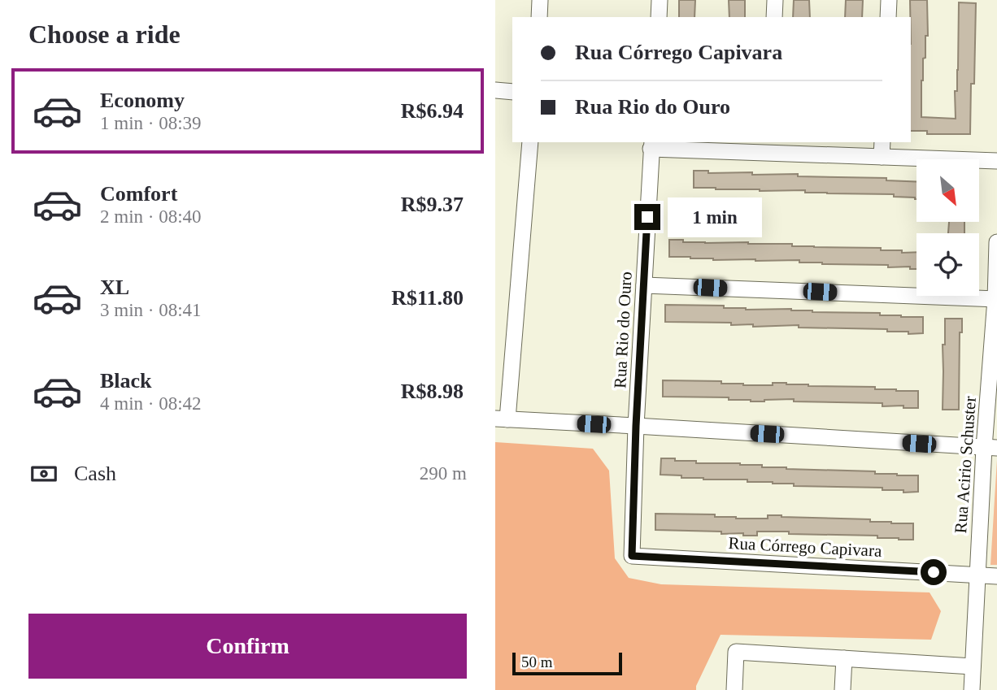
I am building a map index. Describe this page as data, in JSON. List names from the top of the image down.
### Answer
{
  "streets": {
    "street": ["Rua Rio do Ouro", "Rua Acirio Schuster", "Rua Córrego Capivara"]
  },
  "crossings": [
    ["Rua Rio do Ouro", "Rua Córrego Capivara"],
    ["Rua Acirio Schuster", "Rua Córrego Capivara"]
  ],
  "scale_bar": "50 m",
  "north": "bottom right",
  "page": {
    "heading": "Choose a ride",
    "banner": ["Rua Córrego Capivara", "Rua Rio do Ouro"],
    "list": [
      {
        "name": "Economy",
        "note": "1 min · 08:39",
        "value": "R$6.94"
      },
      {
        "name": "Comfort",
        "note": "2 min · 08:40",
        "value": "R$9.37"
      },
      {
        "name": "XL",
        "note": "3 min · 08:41",
        "value": "R$11.80"
      },
      {
        "name": "Black",
        "note": "4 min · 08:42",
        "value": "R$8.98"
      }
    ],
    "bubble": "1 min",
    "pay": ["Cash", "290 m"],
    "buttons": "Confirm",
    "scale": "50 m"
  }
}
